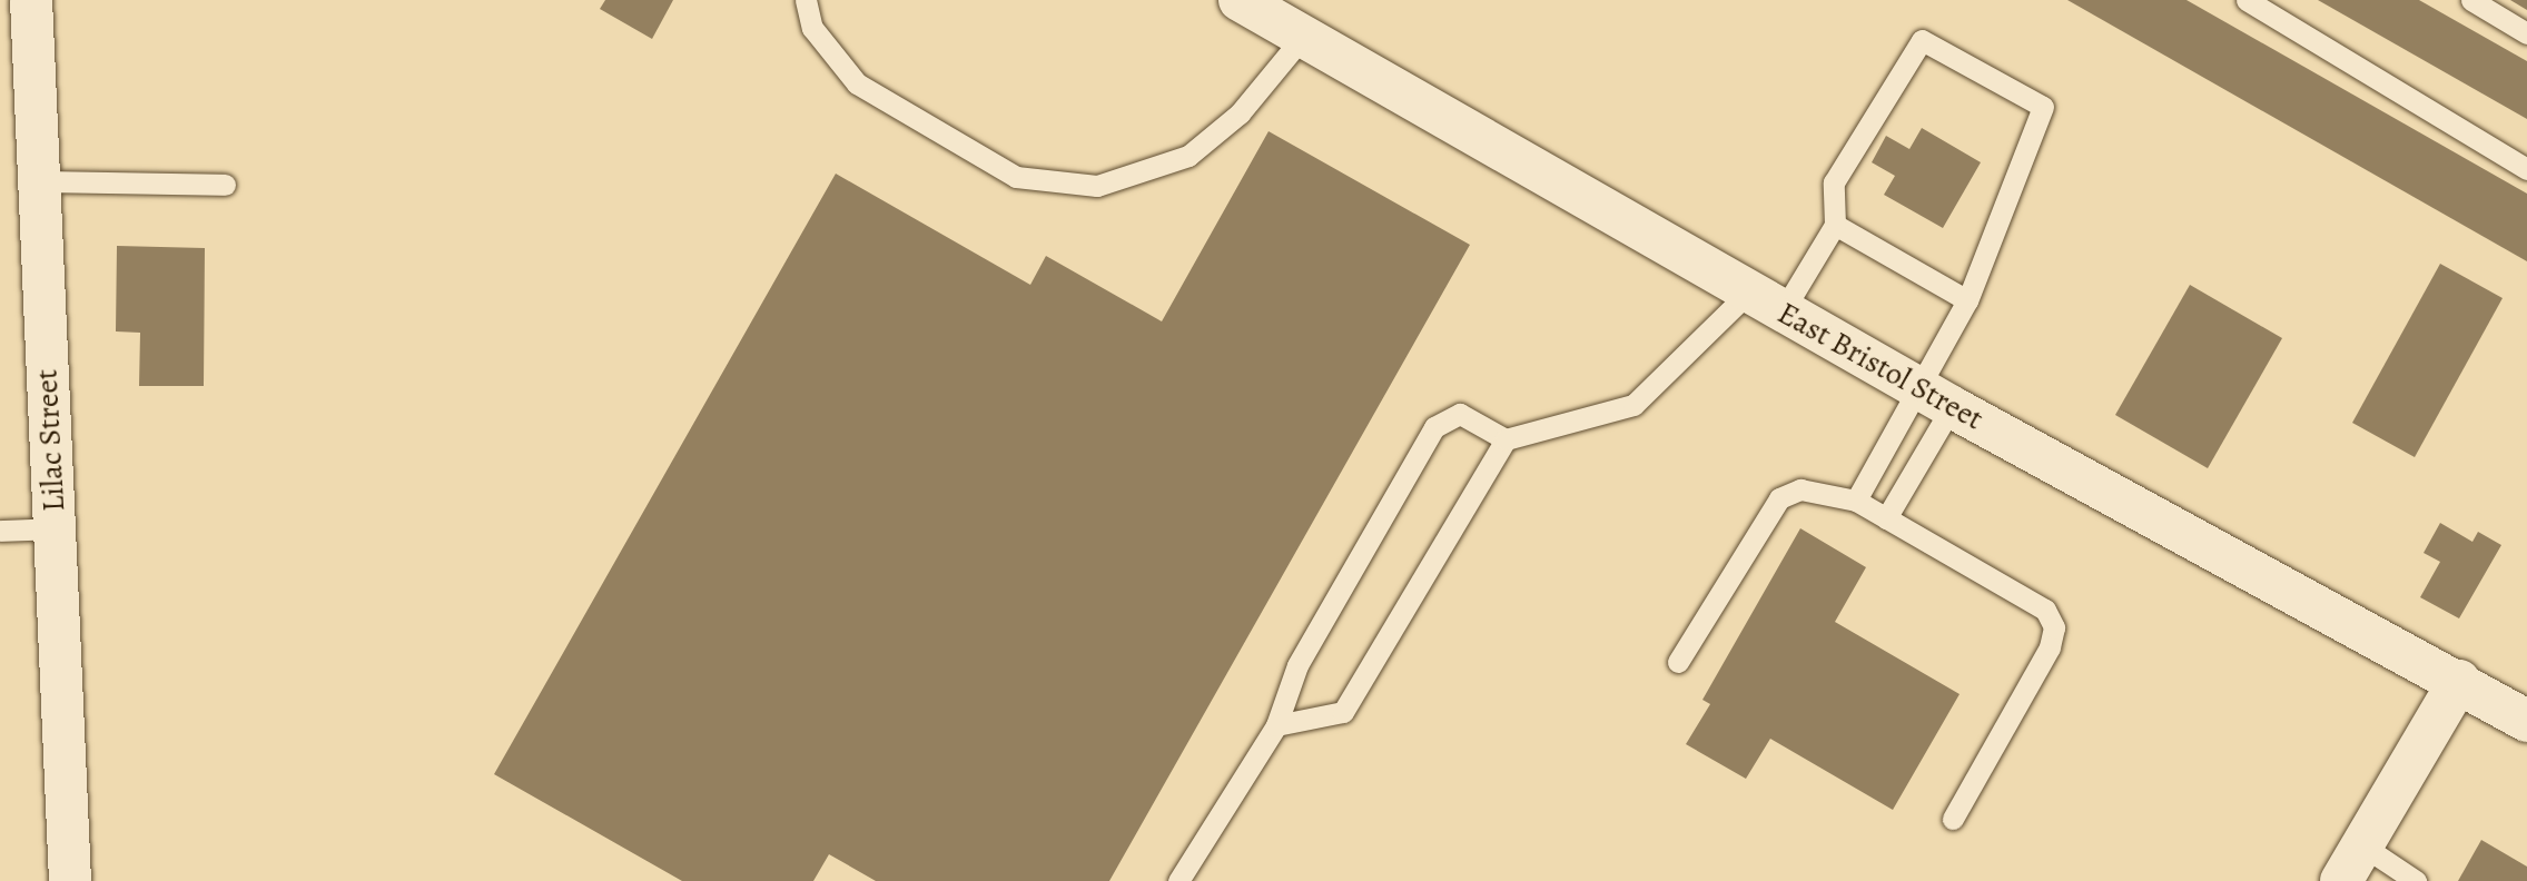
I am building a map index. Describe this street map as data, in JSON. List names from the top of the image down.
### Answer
{
  "streets": {
    "main road": ["East Bristol Street", "Lilac Street"]
  }
}
